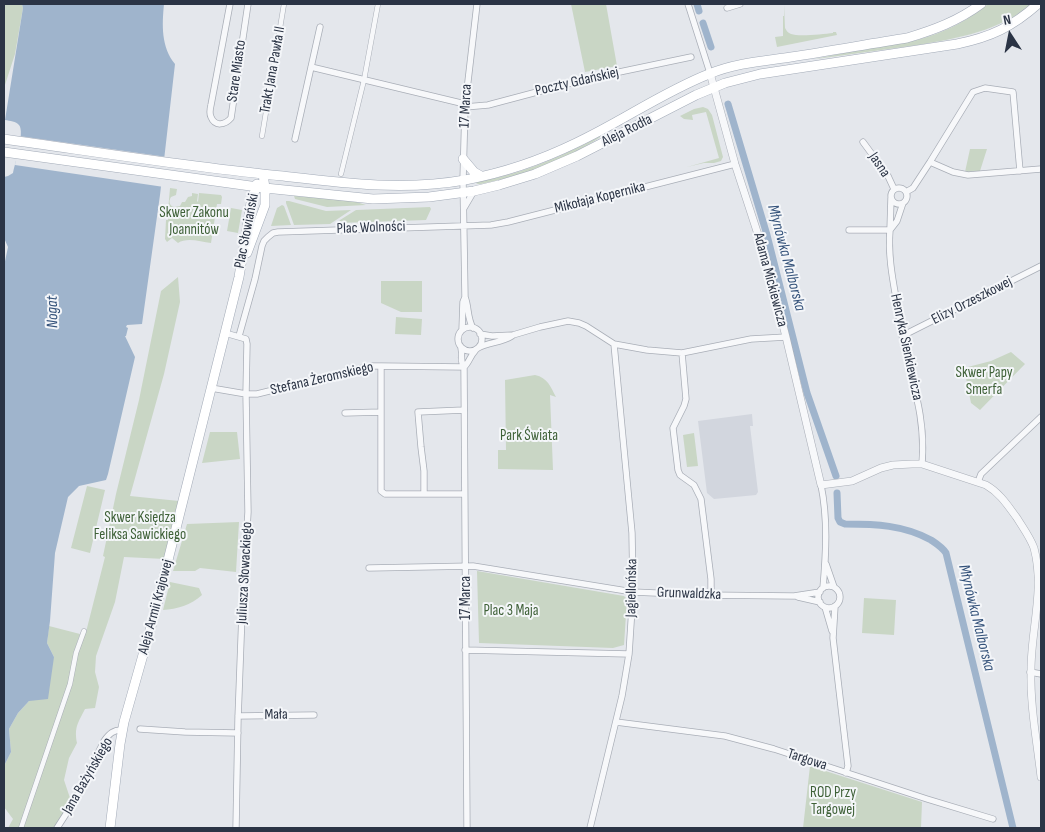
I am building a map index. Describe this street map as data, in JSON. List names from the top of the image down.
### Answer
{
  "streets": {
    "main road": ["Aleja Rodła", "Plac Słowiański", "Aleja Armii Krajowej"],
    "street": [
      "Trakt Jana Pawła II",
      "Stare Miasto",
      "Poczty Gdańskiej",
      "17 Marca",
      "Jasna",
      "Mikołaja Kopernika",
      "Plac Wolności",
      "Adama Mickiewicza",
      "Elizy Orzeszkowej",
      "Henryka Sienkiewicza",
      "Stefana Żeromskiego",
      "Juliusza Słowackiego",
      "Jagiellońska",
      "Grunwaldzka",
      "Mała",
      "Targowa",
      "Jana Bażyńskiego"
    ]
  },
  "crossings": [
    ["Poczty Gdańskiej", "17 Marca"],
    ["17 Marca", "Aleja Rodła"],
    ["17 Marca", "Mikołaja Kopernika"],
    ["17 Marca", "Plac Wolności"],
    ["17 Marca", "Stefana Żeromskiego"],
    ["17 Marca", "Grunwaldzka"],
    ["Aleja Rodła", "Plac Słowiański"],
    ["Aleja Rodła", "Adama Mickiewicza"],
    ["Jasna", "Henryka Sienkiewicza"],
    ["Mikołaja Kopernika", "Plac Wolności"],
    ["Mikołaja Kopernika", "Adama Mickiewicza"],
    ["Plac Wolności", "Plac Słowiański"],
    ["Plac Słowiański", "Stefana Żeromskiego"],
    ["Plac Słowiański", "Juliusza Słowackiego"],
    ["Plac Słowiański", "Aleja Armii Krajowej"],
    ["Adama Mickiewicza", "Grunwaldzka"],
    ["Elizy Orzeszkowej", "Henryka Sienkiewicza"],
    ["Stefana Żeromskiego", "Juliusza Słowackiego"],
    ["Stefana Żeromskiego", "Aleja Armii Krajowej"],
    ["Juliusza Słowackiego", "Mała"],
    ["Jagiellońska", "Grunwaldzka"],
    ["Jagiellońska", "Targowa"],
    ["Aleja Armii Krajowej", "Jana Bażyńskiego"]
  ],
  "water": ["Młynówka Malborska", "Nogat"],
  "parks": [
    "Skwer Zakonu Joannitów",
    "Skwer Papy Smerfa",
    "Park Świata",
    "Skwer Księdza Feliksa Sawickiego",
    "Plac 3 Maja",
    "ROD Przy Targowej"
  ],
  "north": "top"
}
